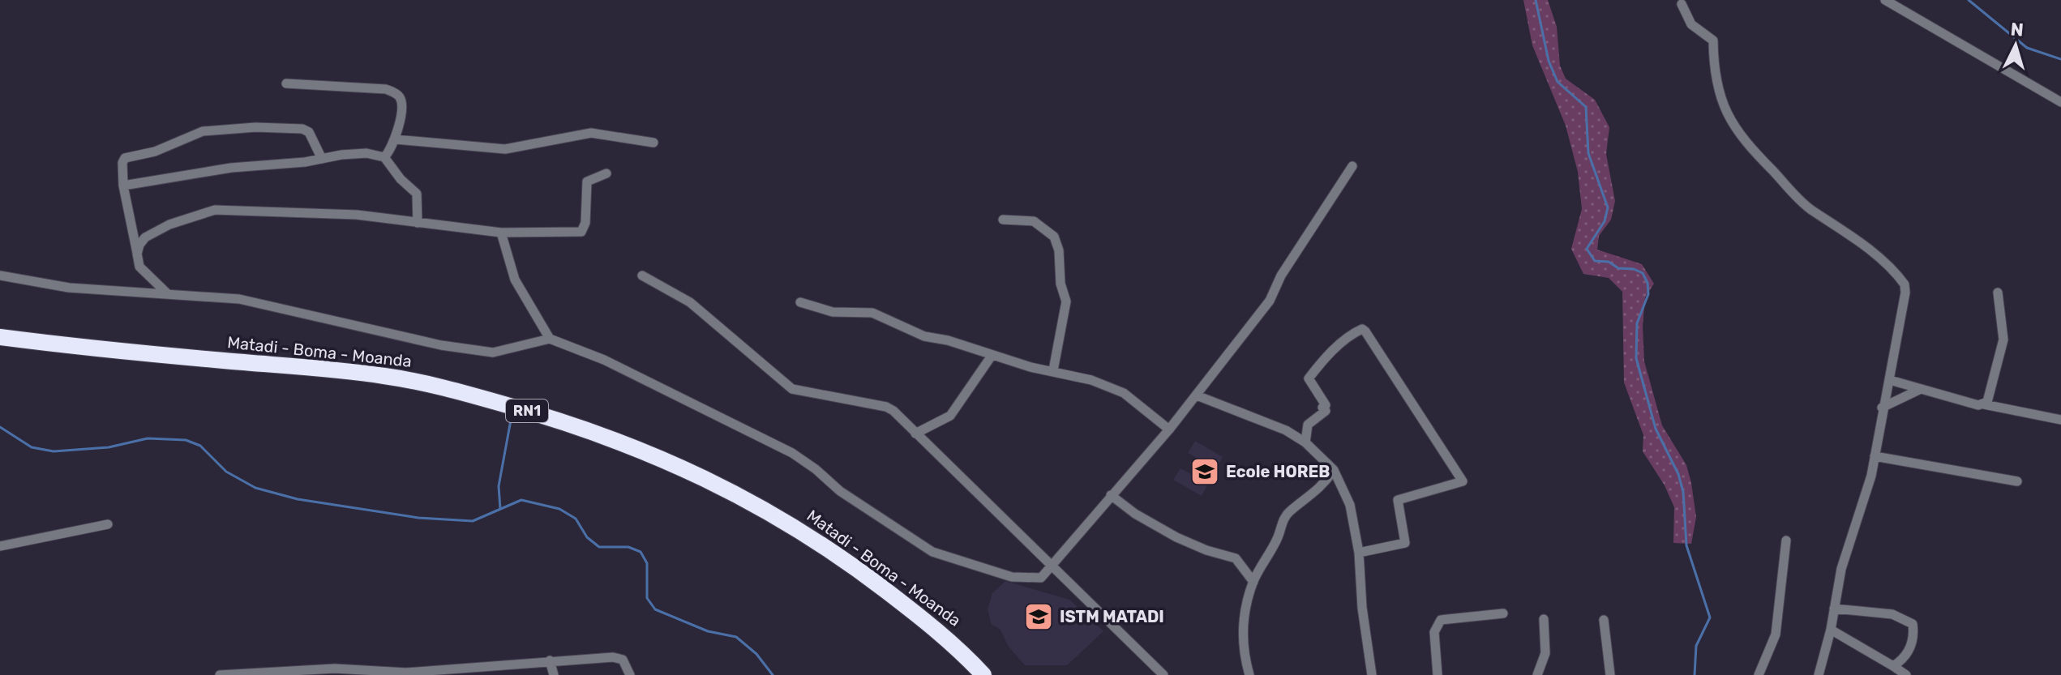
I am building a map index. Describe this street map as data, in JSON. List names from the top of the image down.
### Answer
{
  "streets": {
    "highway": ["Matadi - Boma - Moanda", "RN1"]
  },
  "places": {
    "school or university": ["Ecole HOREB", "ISTM MATADI"]
  },
  "north": "top"
}
